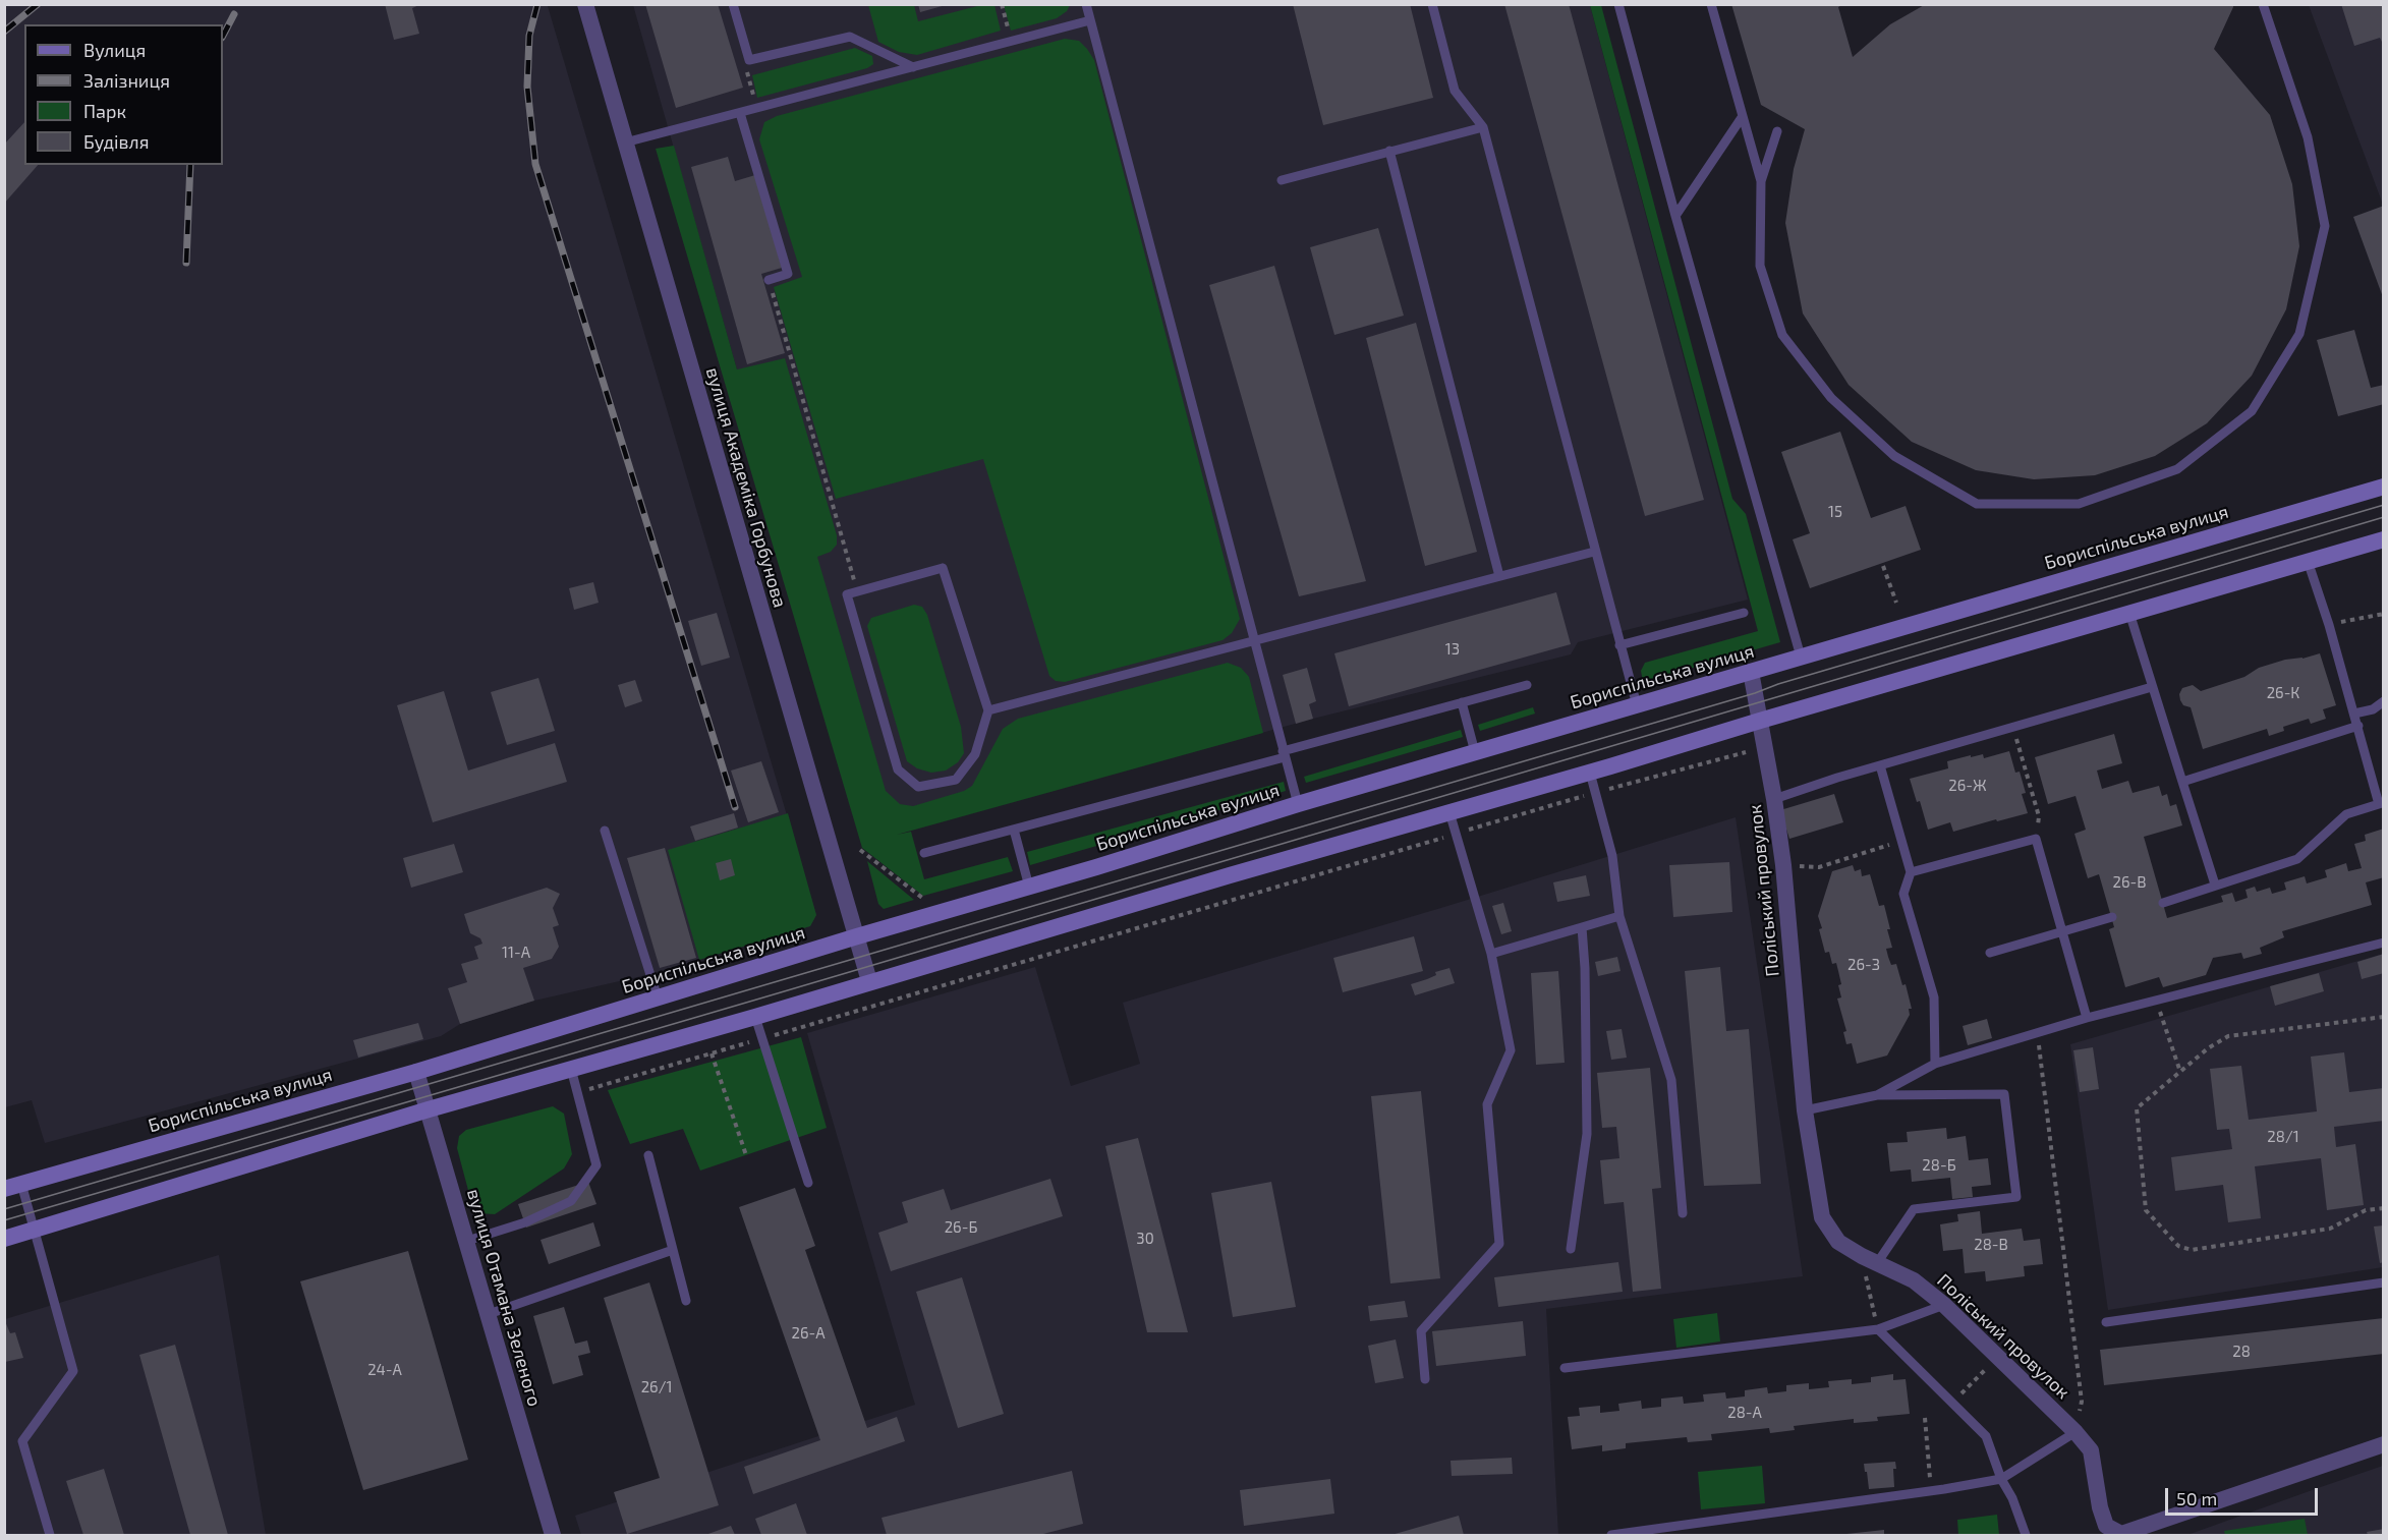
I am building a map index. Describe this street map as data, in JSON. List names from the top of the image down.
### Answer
{
  "streets": {
    "main road": ["Бориспільська вулиця"],
    "street": ["вулиця Академіка Горбунова", "Поліський провулок", "вулиця Отамана Зеленого"]
  },
  "crossings": [
    ["вулиця Академіка Горбунова", "Бориспільська вулиця"],
    ["Бориспільська вулиця", "Поліський провулок"],
    ["Бориспільська вулиця", "вулиця Отамана Зеленого"]
  ],
  "house_numbers": [
    "15",
    "13",
    "26-К",
    "26-Ж",
    "26-В",
    "11-А",
    "26-З",
    "28/1",
    "28-Б",
    "26-Б",
    "30",
    "28-В",
    "26-А",
    "28",
    "24-А",
    "26/1",
    "28-А"
  ],
  "legend": [
    "Вулиця",
    "Залізниця",
    "Парк",
    "Будівля"
  ],
  "scale_bar": "50 m"
}
